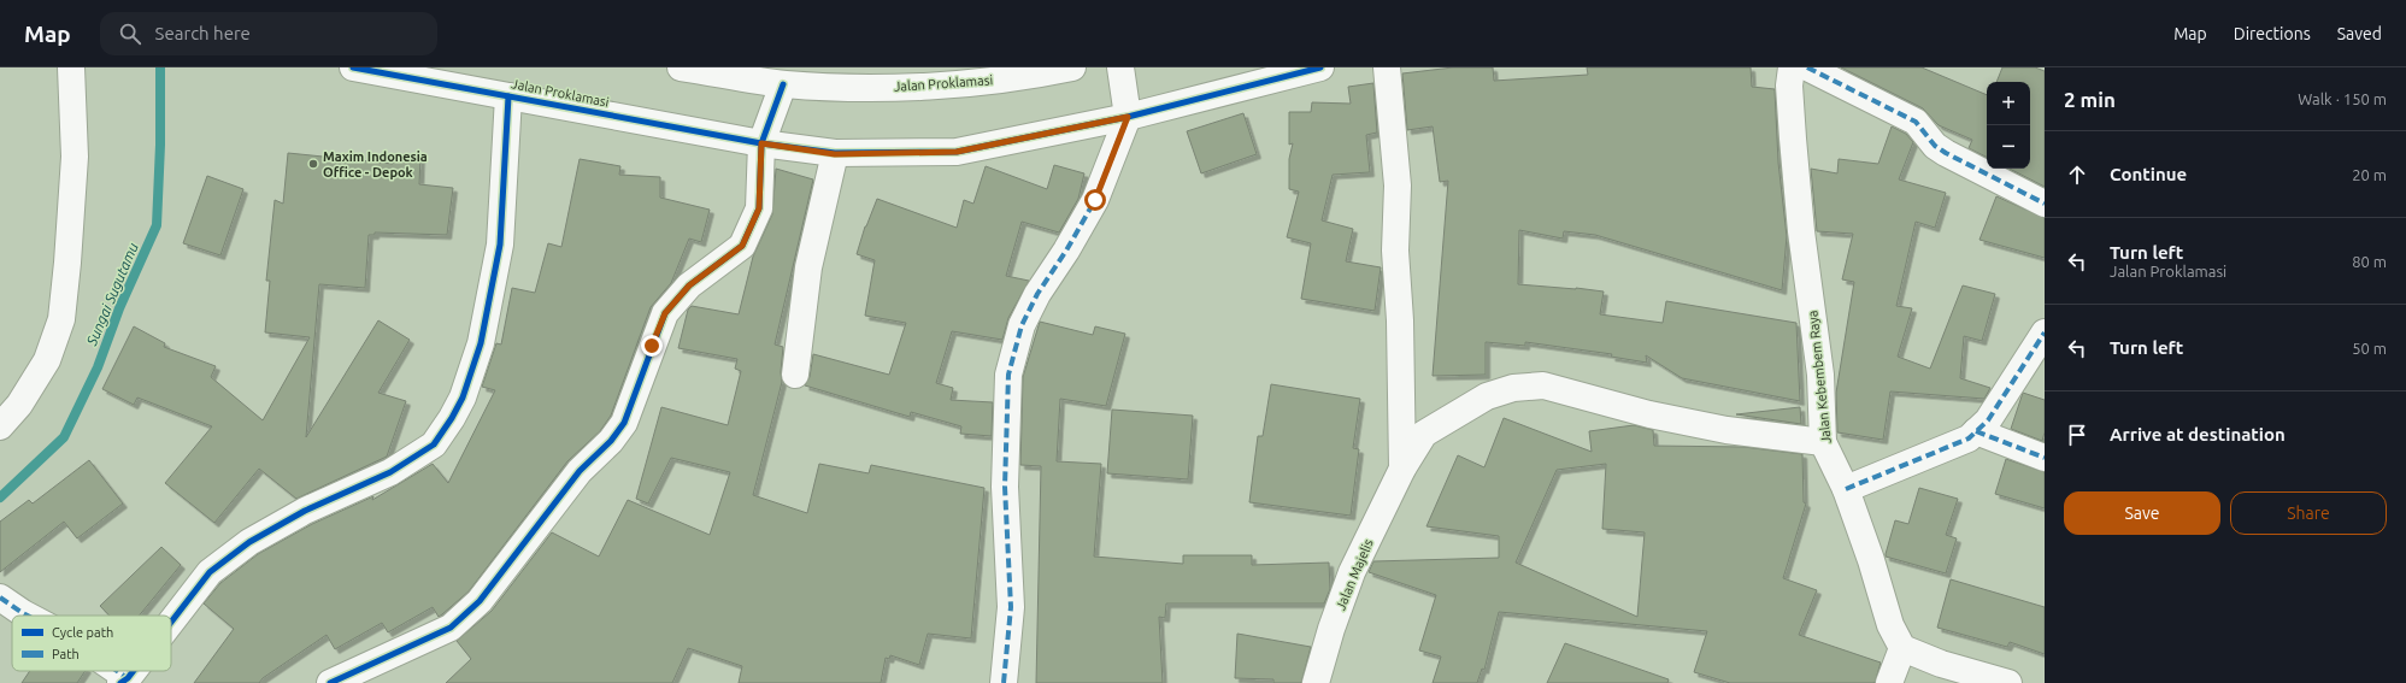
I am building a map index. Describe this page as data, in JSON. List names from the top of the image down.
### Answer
{
  "streets": {
    "street": ["Jalan Proklamasi", "Jalan Kebembem Raya", "Jalan Majelis"]
  },
  "crossings": [
    ["Jalan Kebembem Raya", "Jalan Majelis"]
  ],
  "water": ["Sungai Sugutamu"],
  "places": ["Maxim Indonesia Office - Depok"],
  "legend": ["Cycle path", "Path"],
  "page": {
    "header": "Map",
    "search": "Search here",
    "nav": ["Map", "Directions", "Saved"],
    "heading": ["2 min", "Walk · 150 m"],
    "map_buttons": ["+", "−"],
    "list": [
      ["Continue", "20 m"],
      ["Turn left", "Jalan Proklamasi", "80 m"],
      ["Turn left", "50 m"],
      "Arrive at destination"
    ],
    "buttons": ["Save", "Share"]
  }
}
